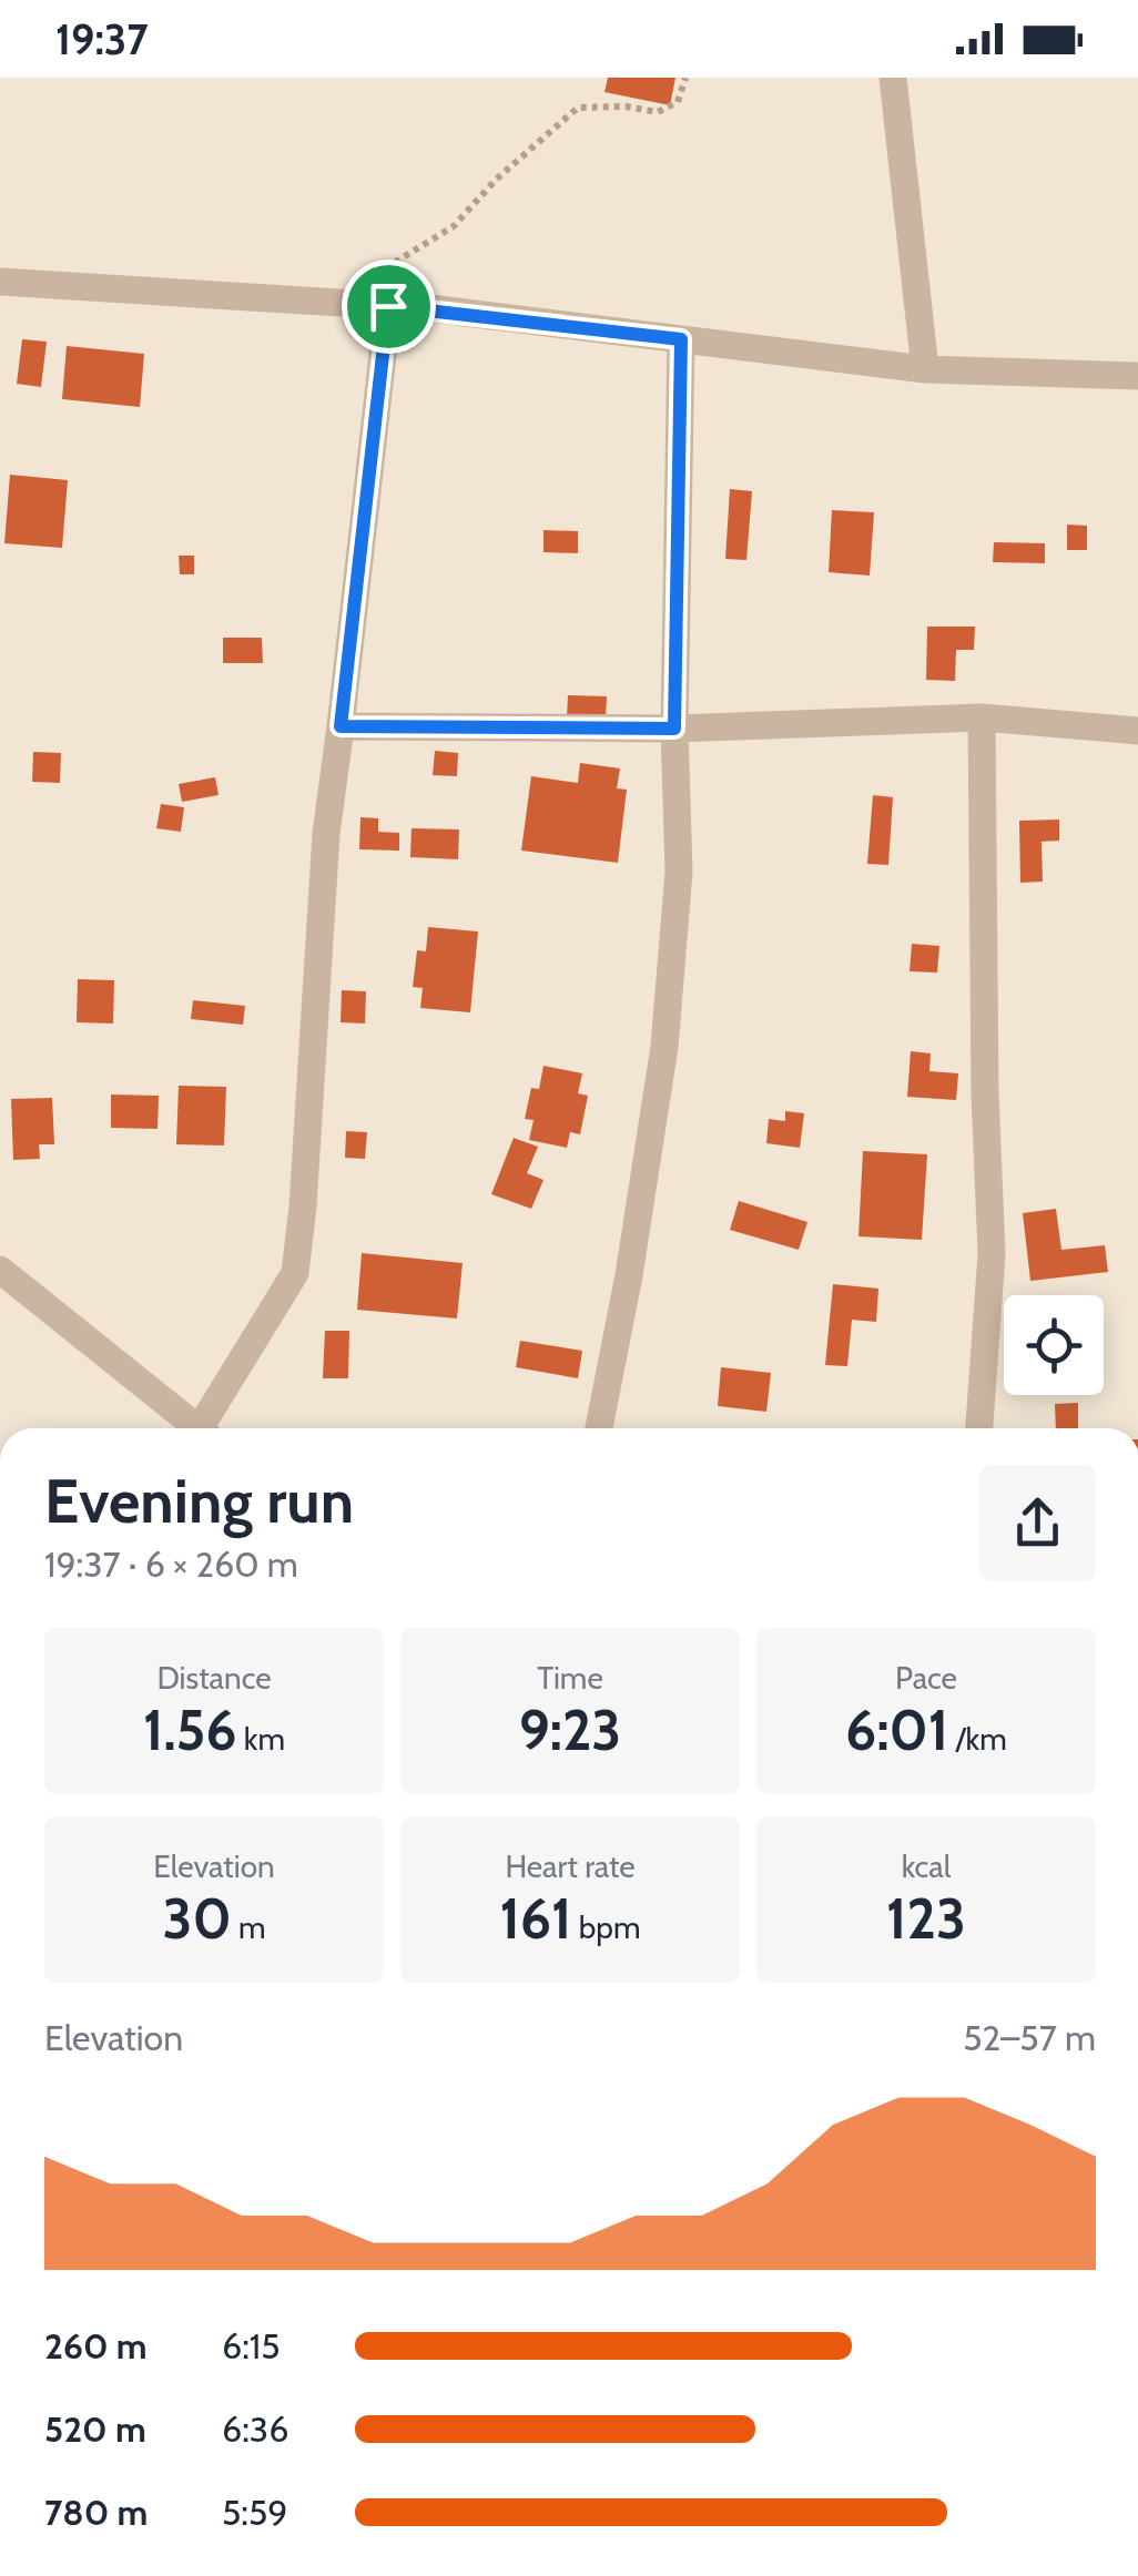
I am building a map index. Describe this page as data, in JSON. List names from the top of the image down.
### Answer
{
  "page": {
    "status": "19:37",
    "heading": ["Evening run", "19:37 · 6 × 260 m"],
    "stats": [
      ["Distance", "1.56 km"],
      ["Time", "9:23"],
      ["Pace", "6:01 /km"],
      ["Elevation", "30 m"],
      ["Heart rate", "161 bpm"],
      ["kcal", "123"]
    ],
    "chart": ["Elevation", "52–57 m"],
    "list": [
      {
        "name": "260 m",
        "note": "6:15"
      },
      {
        "name": "520 m",
        "note": "6:36"
      },
      {
        "name": "780 m",
        "note": "5:59"
      }
    ]
  }
}
